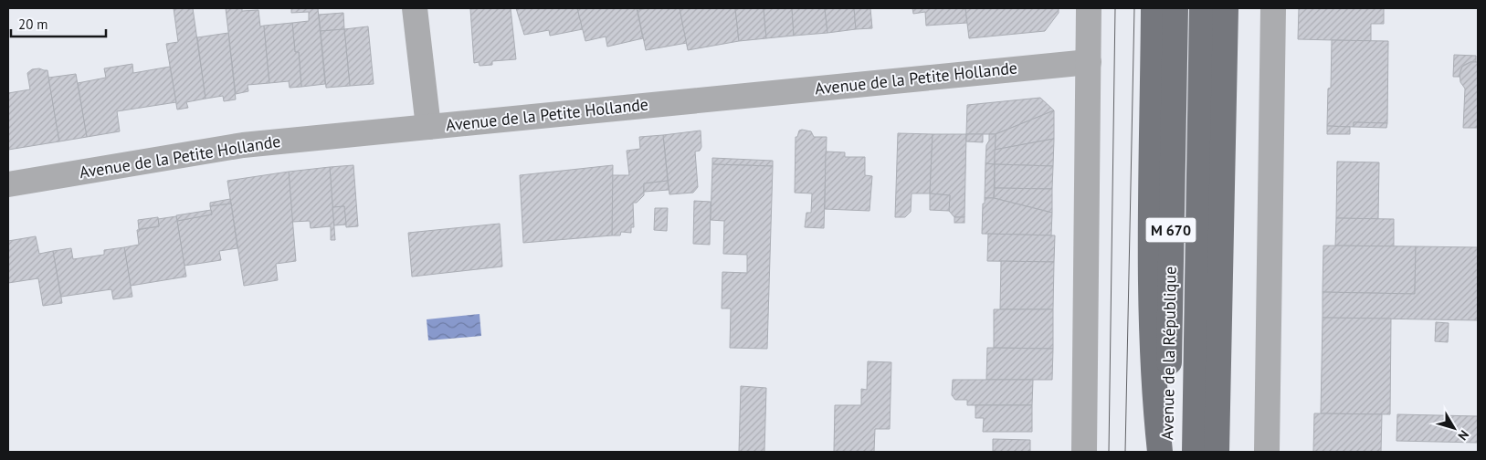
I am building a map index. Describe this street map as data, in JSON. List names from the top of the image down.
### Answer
{
  "streets": {
    "main road": ["M 670", "Avenue de la République"],
    "street": ["Avenue de la Petite Hollande"]
  },
  "scale_bar": "20 m",
  "north": "bottom right"
}
